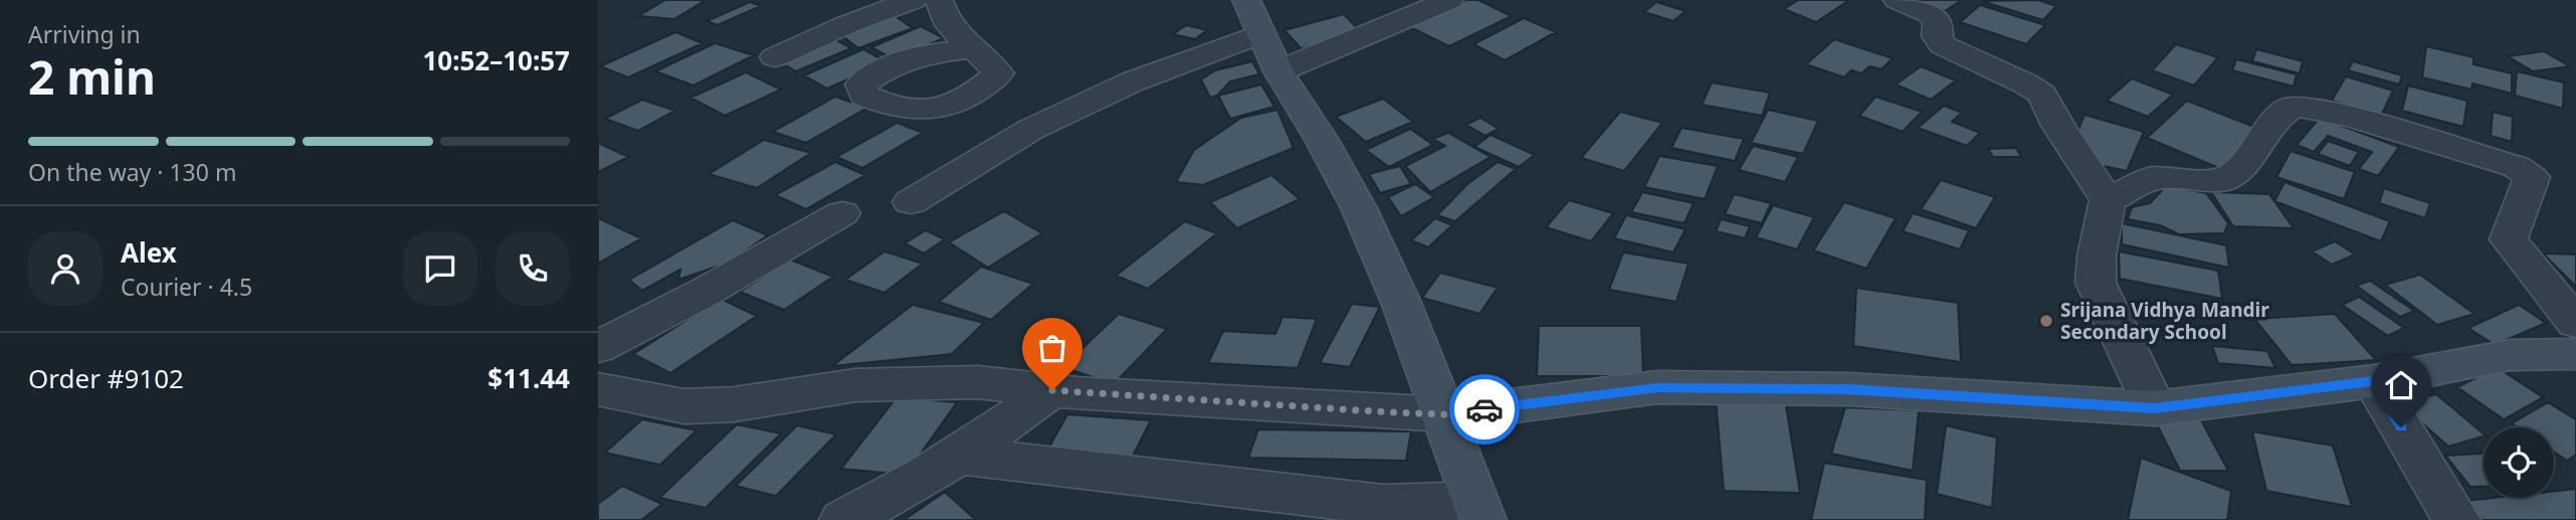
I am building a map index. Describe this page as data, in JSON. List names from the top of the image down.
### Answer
{
  "places": ["Srijana Vidhya Mandir Secondary School"],
  "page": {
    "heading": ["2 min", "Arriving in", "10:52–10:57"],
    "panel": [
      "Alex",
      "Courier · 4.5",
      "Order #9102",
      "$11.44"
    ],
    "bar": "On the way · 130 m"
  }
}
